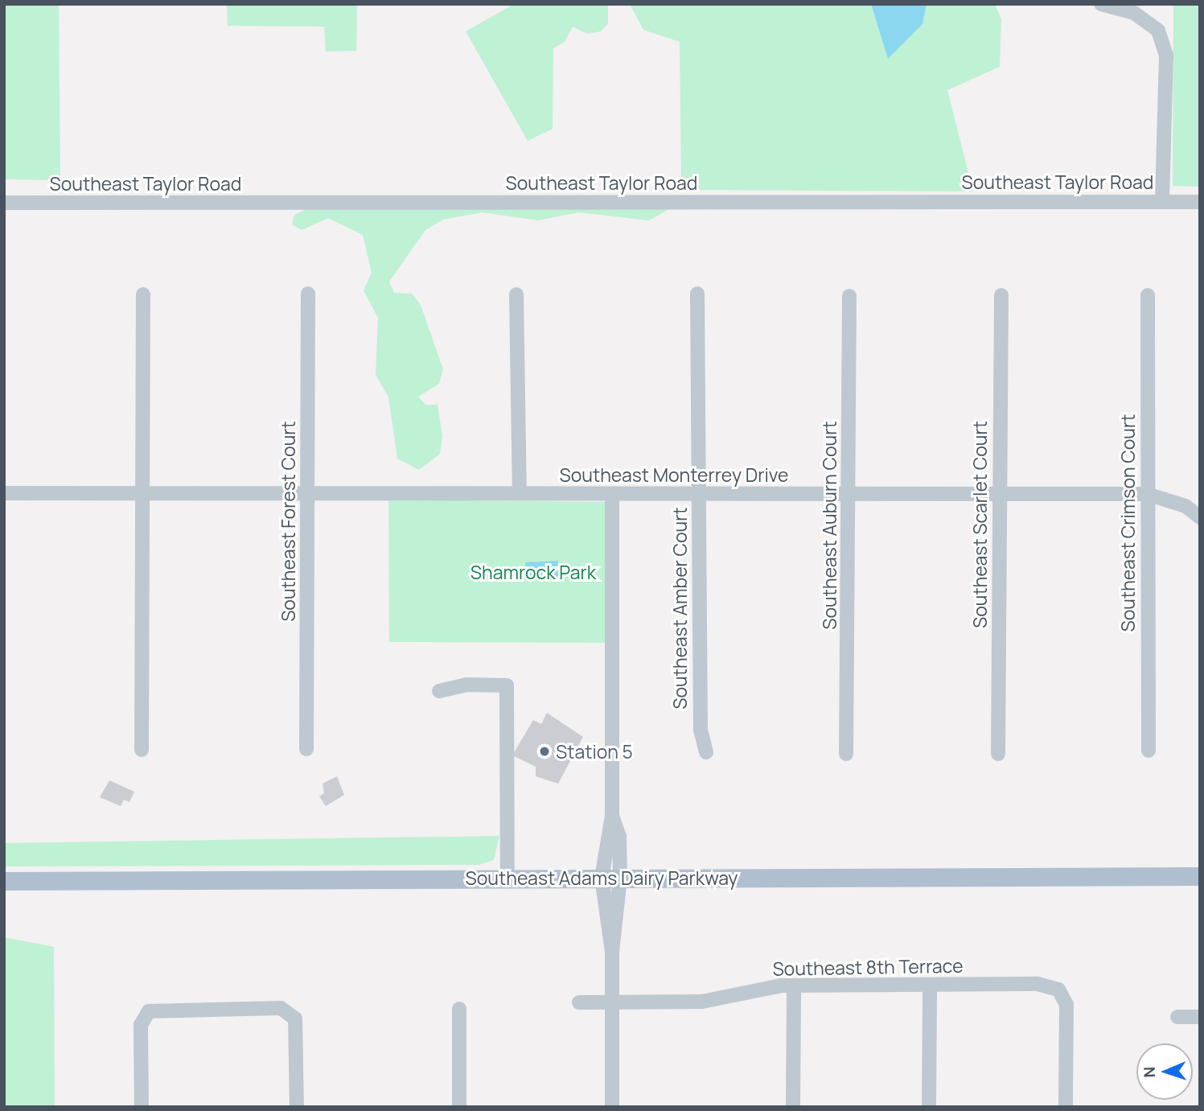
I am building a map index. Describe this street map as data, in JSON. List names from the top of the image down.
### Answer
{
  "streets": {
    "main road": ["Southeast Adams Dairy Parkway"],
    "street": [
      "Southeast Taylor Road",
      "Southeast Monterrey Drive",
      "Southeast Forest Court",
      "Southeast Crimson Court",
      "Southeast Scarlet Court",
      "Southeast Auburn Court",
      "Southeast Amber Court",
      "Southeast 8th Terrace"
    ]
  },
  "crossings": [
    ["Southeast Monterrey Drive", "Southeast Forest Court"],
    ["Southeast Monterrey Drive", "Southeast Crimson Court"],
    ["Southeast Monterrey Drive", "Southeast Scarlet Court"],
    ["Southeast Monterrey Drive", "Southeast Auburn Court"],
    ["Southeast Monterrey Drive", "Southeast Amber Court"]
  ],
  "parks": ["Shamrock Park"],
  "places": ["Station 5"],
  "north": "left"
}
